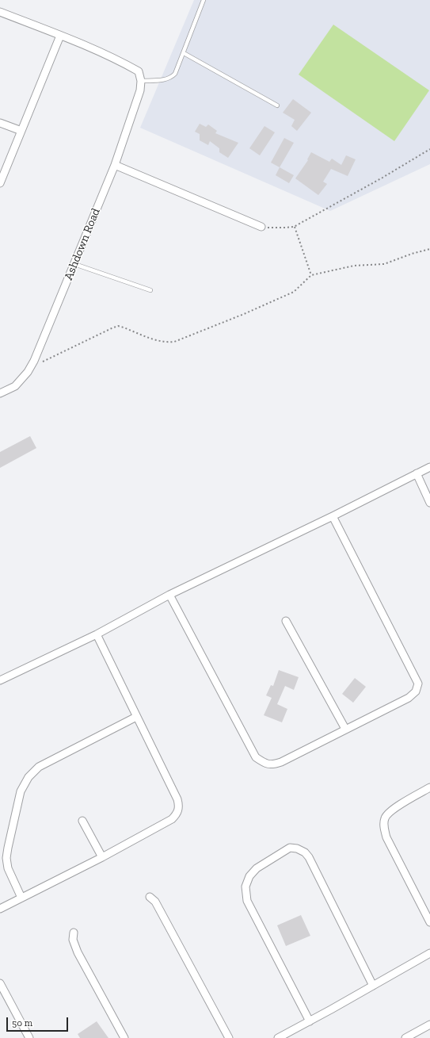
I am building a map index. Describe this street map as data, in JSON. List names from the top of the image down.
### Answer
{
  "streets": {
    "street": ["Ashdown Road"]
  },
  "scale_bar": "50 m"
}
